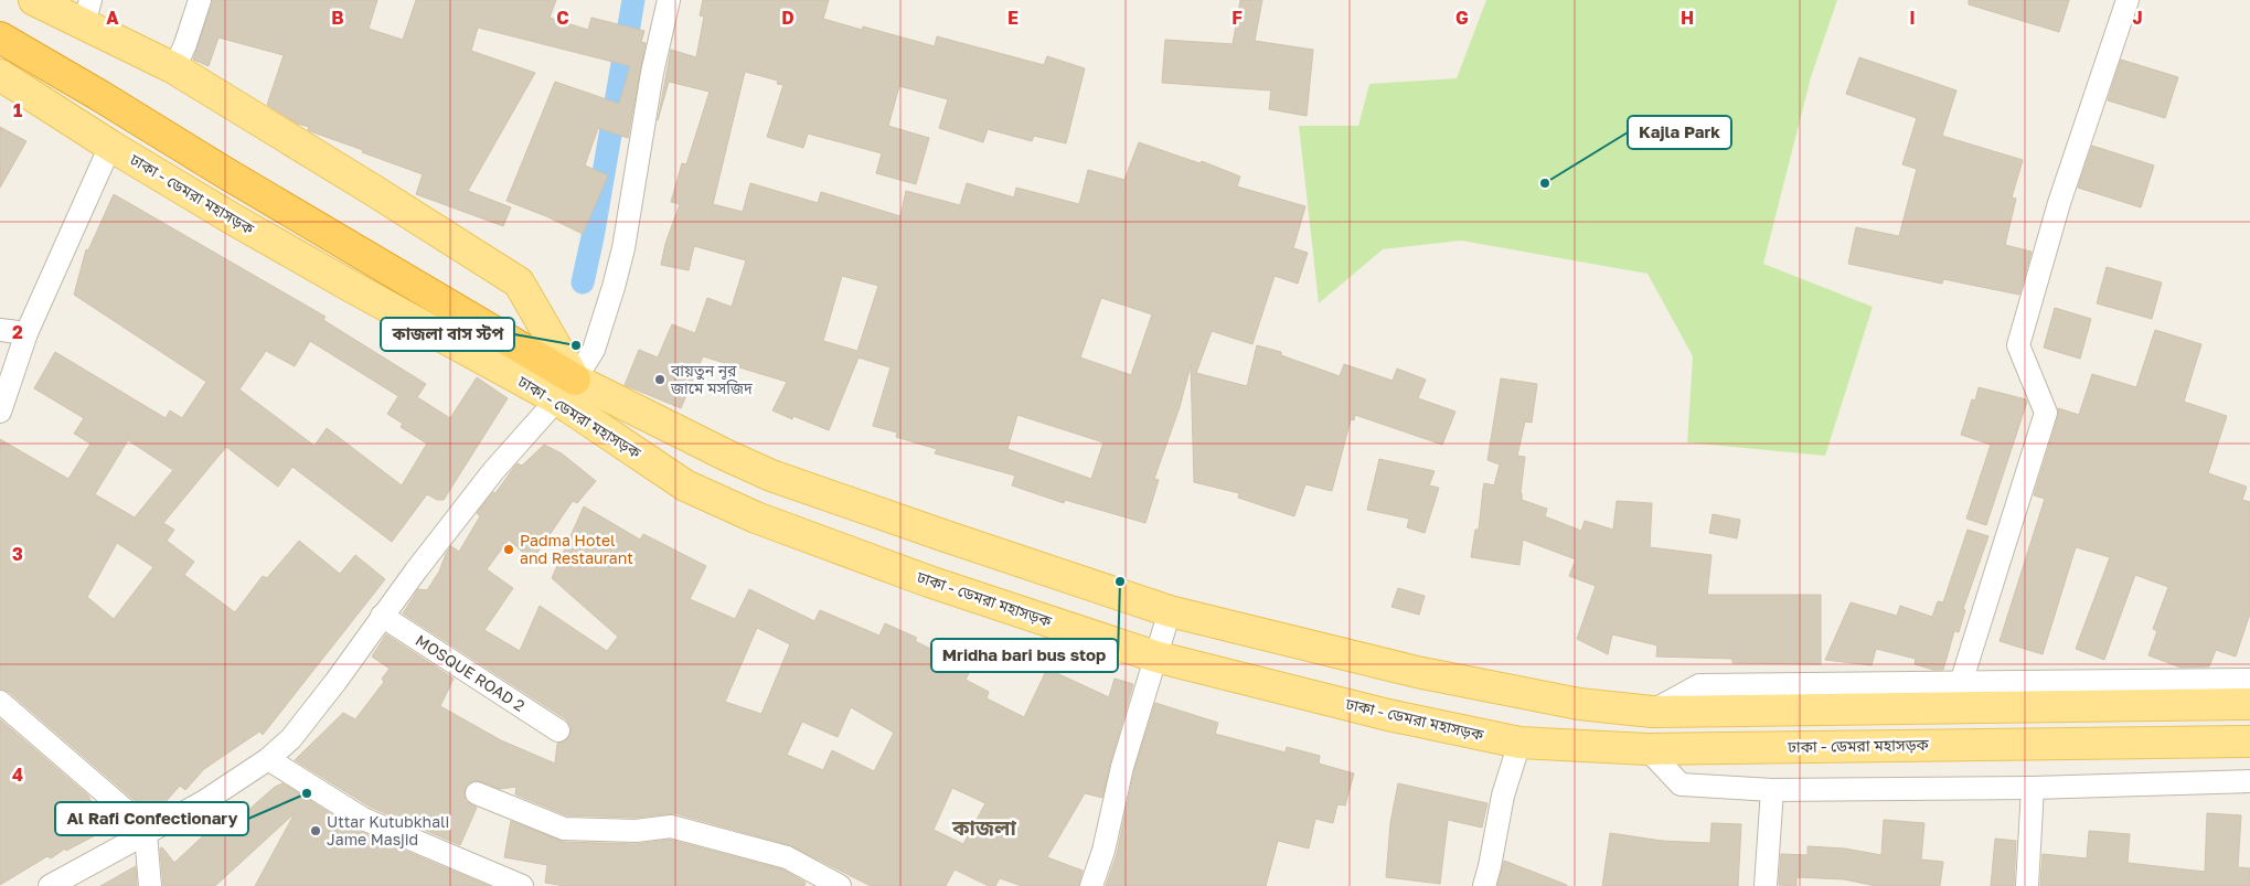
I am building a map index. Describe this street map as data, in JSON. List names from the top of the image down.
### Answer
{
  "streets": {
    "main road": ["ঢাকা - ডেমরা মহাসড়ক"],
    "street": ["MOSQUE ROAD 2"]
  },
  "districts": ["কাজলা"],
  "places": [
    "Kajla Park",
    "কাজলা বাস স্টপ",
    "বায়তুন নূর জামে মসজিদ",
    "Padma Hotel and Restaurant",
    "Mridha bari bus stop",
    "Al Rafi Confectionary",
    "Uttar Kutubkhali Jame Masjid"
  ],
  "grid": {
    "columns": [
      "A",
      "B",
      "C",
      "D",
      "E",
      "F",
      "G",
      "H",
      "I",
      "J"
    ],
    "rows": [
      "1",
      "2",
      "3",
      "4"
    ]
  }
}
